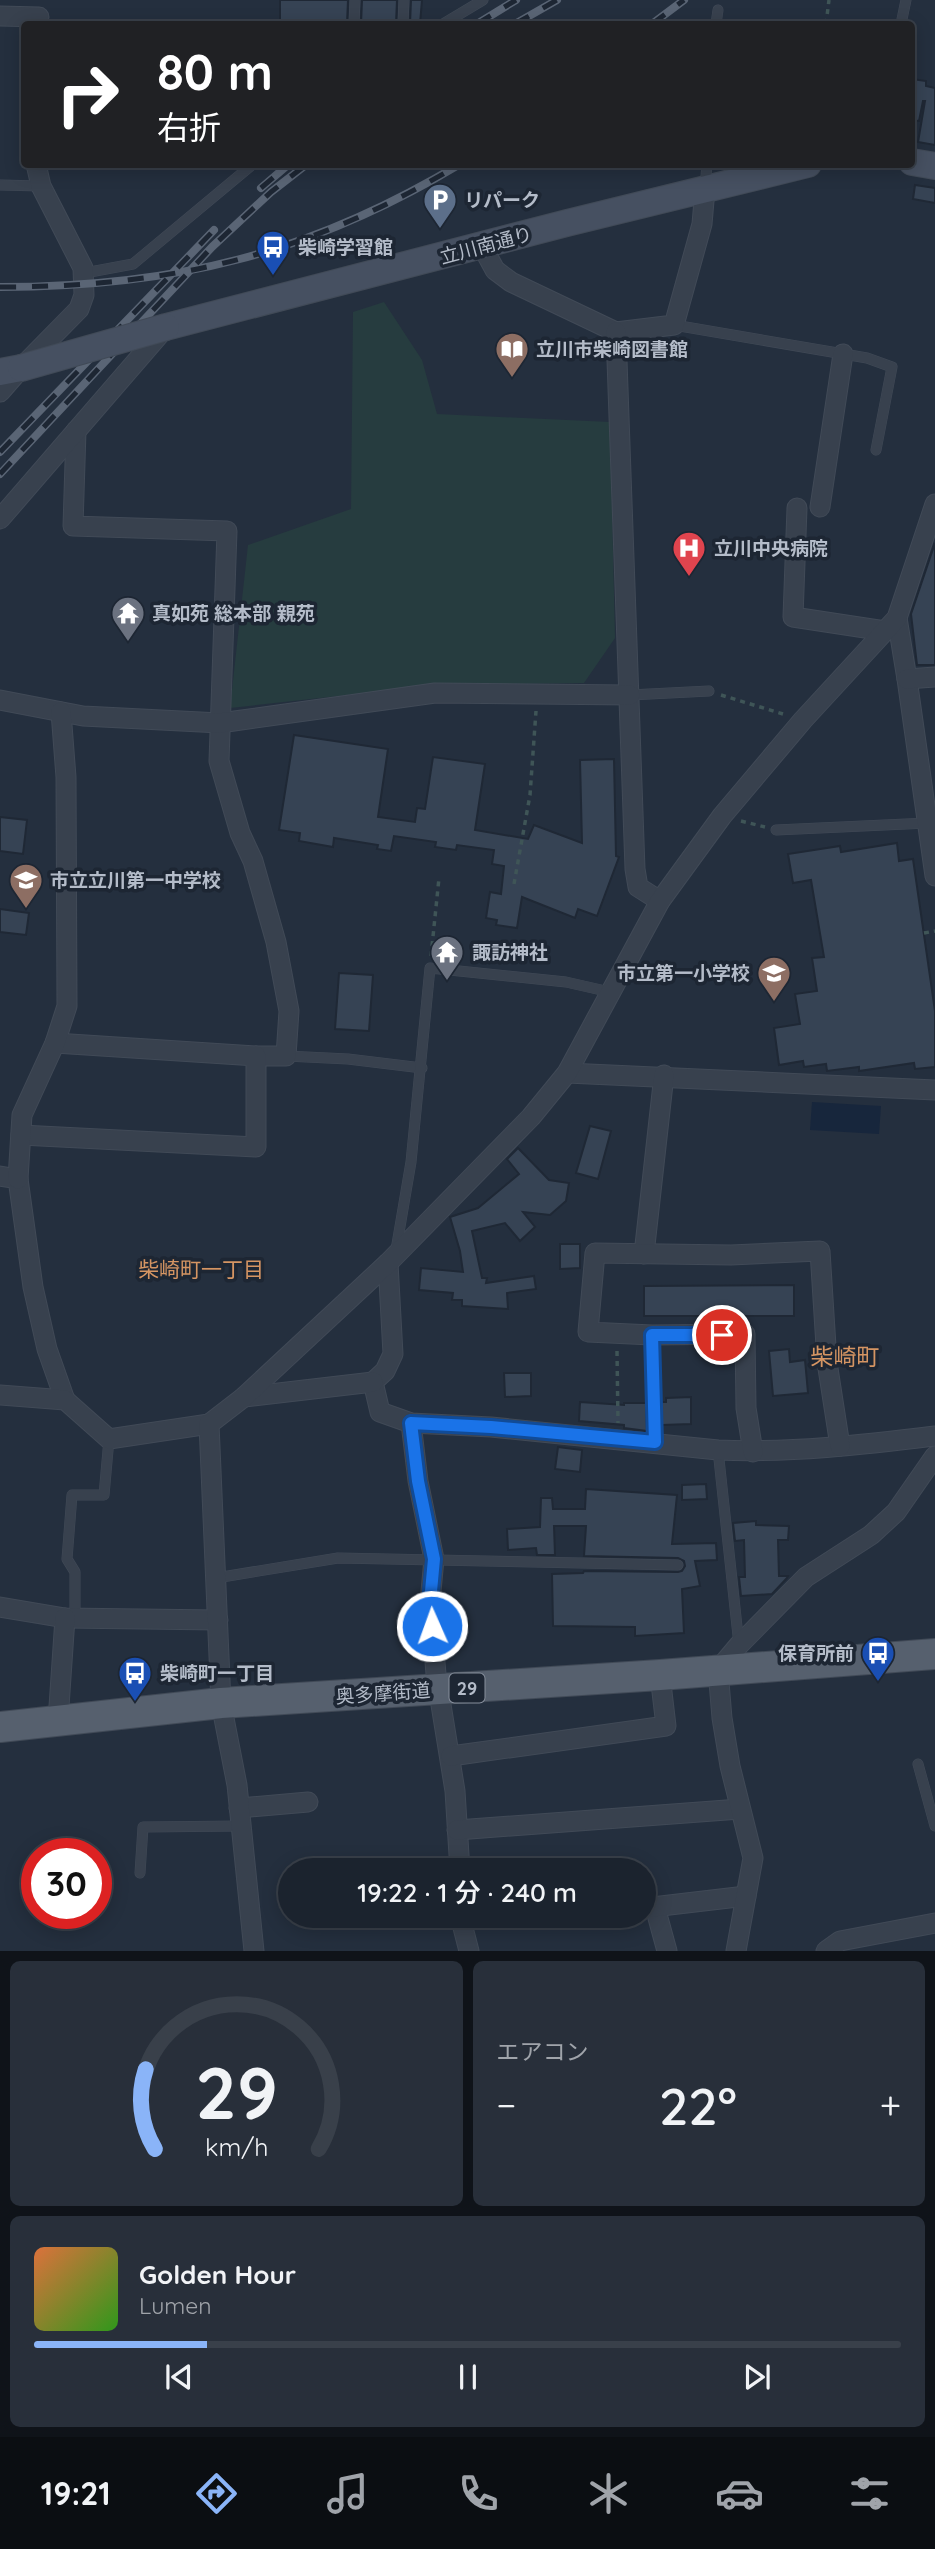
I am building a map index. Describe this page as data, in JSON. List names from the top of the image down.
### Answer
{
  "streets": {
    "main road": ["29", "奥多摩街道"],
    "street": ["立川南通り"]
  },
  "districts": ["柴崎町一丁目", "柴崎町"],
  "places": {
    "parking": ["リパーク"],
    "bus stop": ["柴崎学習館", "保育所前", "柴崎町一丁目"],
    "library": ["立川市柴崎図書館"],
    "hospital": ["立川中央病院"],
    "temple": ["真如苑 総本部 親苑", "諏訪神社"],
    "school or university": ["市立立川第一中学校", "市立第一小学校"]
  },
  "page": {
    "turn": ["80 m", "右折"],
    "limit": "30",
    "trip": "19:22 · 1 分 · 240 m",
    "tile": "エアコン",
    "heat": ["−", "22°", "+"],
    "song": ["Golden Hour", "Lumen"],
    "tabs": "19:21",
    "gauge": ["29", "km/h"]
  }
}
